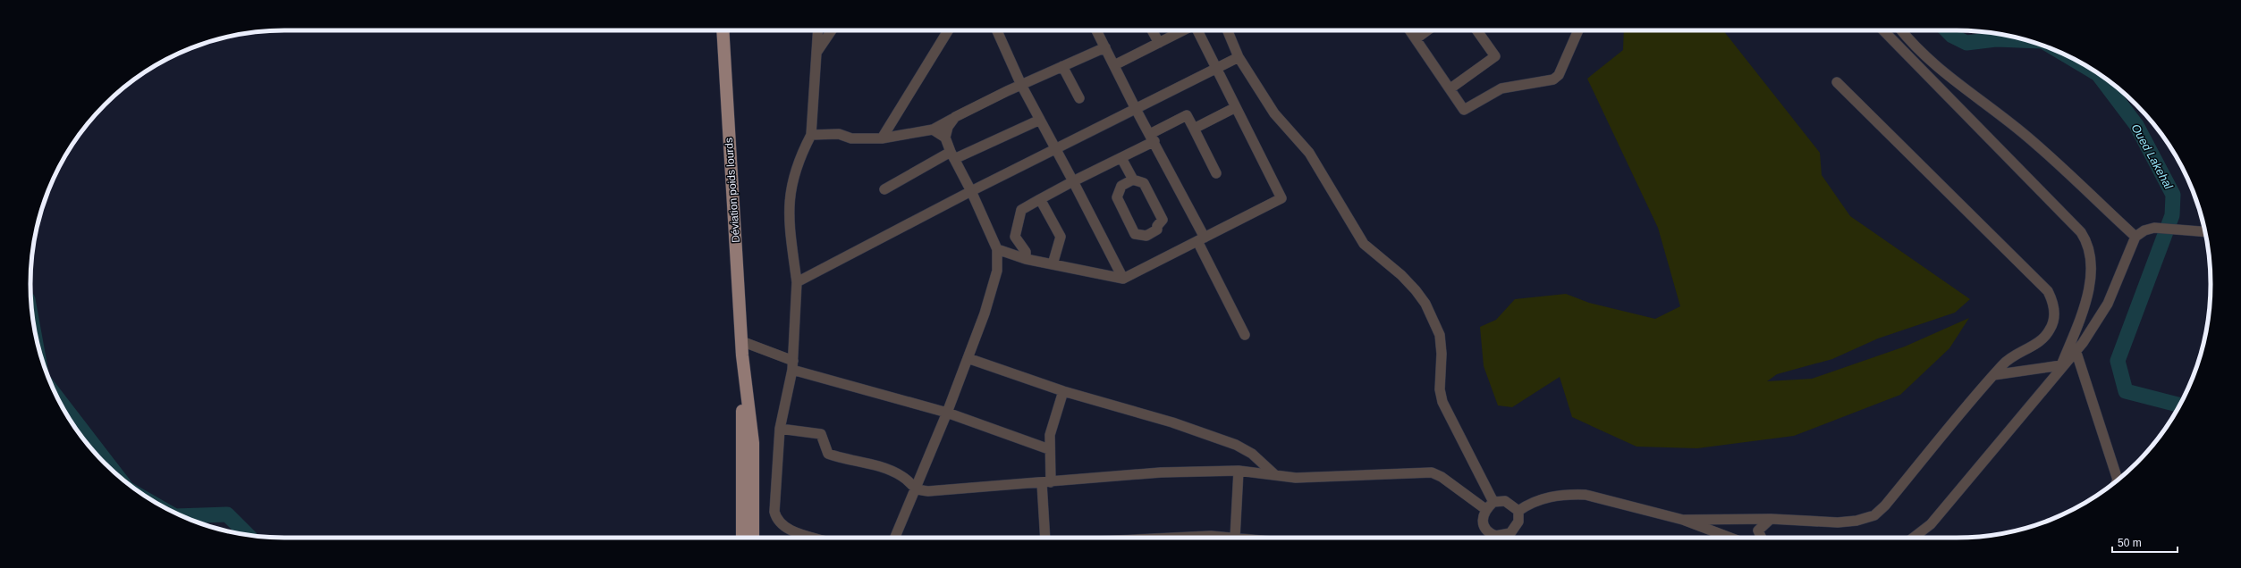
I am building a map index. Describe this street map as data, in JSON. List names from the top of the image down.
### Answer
{
  "streets": {
    "main road": ["Déviation poids lourds"]
  },
  "water": ["Oued Lakehal"],
  "scale_bar": "50 m"
}
